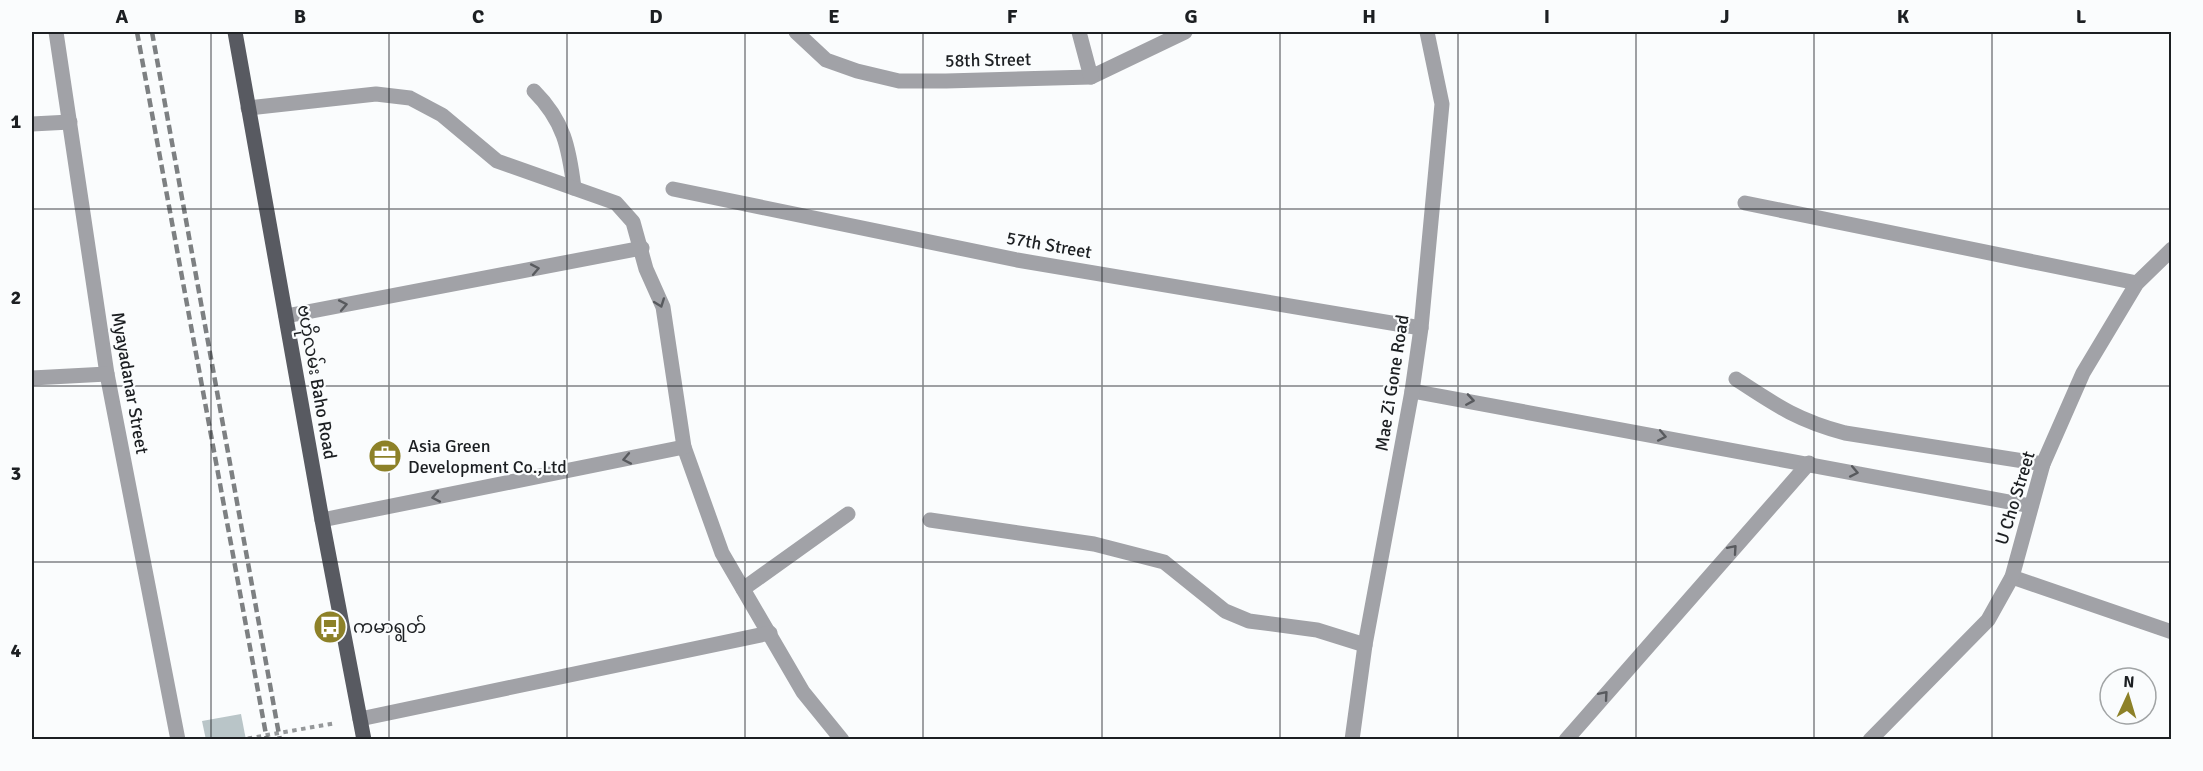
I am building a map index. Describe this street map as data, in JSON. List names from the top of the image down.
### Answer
{
  "streets": {
    "main road": ["ဗဟိုလမ်း Baho Road"],
    "street": [
      "58th Street",
      "57th Street",
      "Myayadanar Street",
      "Mae Zi Gone Road",
      "U Cho Street"
    ]
  },
  "crossings": [
    ["57th Street", "Mae Zi Gone Road"]
  ],
  "places": {
    "office": ["Asia Green Development Co.,Ltd"],
    "bus stop": ["ကမာရွတ်"]
  },
  "north": "top",
  "grid": {
    "columns": [
      "A",
      "B",
      "C",
      "D",
      "E",
      "F",
      "G",
      "H",
      "I",
      "J",
      "K",
      "L"
    ],
    "rows": [
      "1",
      "2",
      "3",
      "4"
    ]
  }
}
